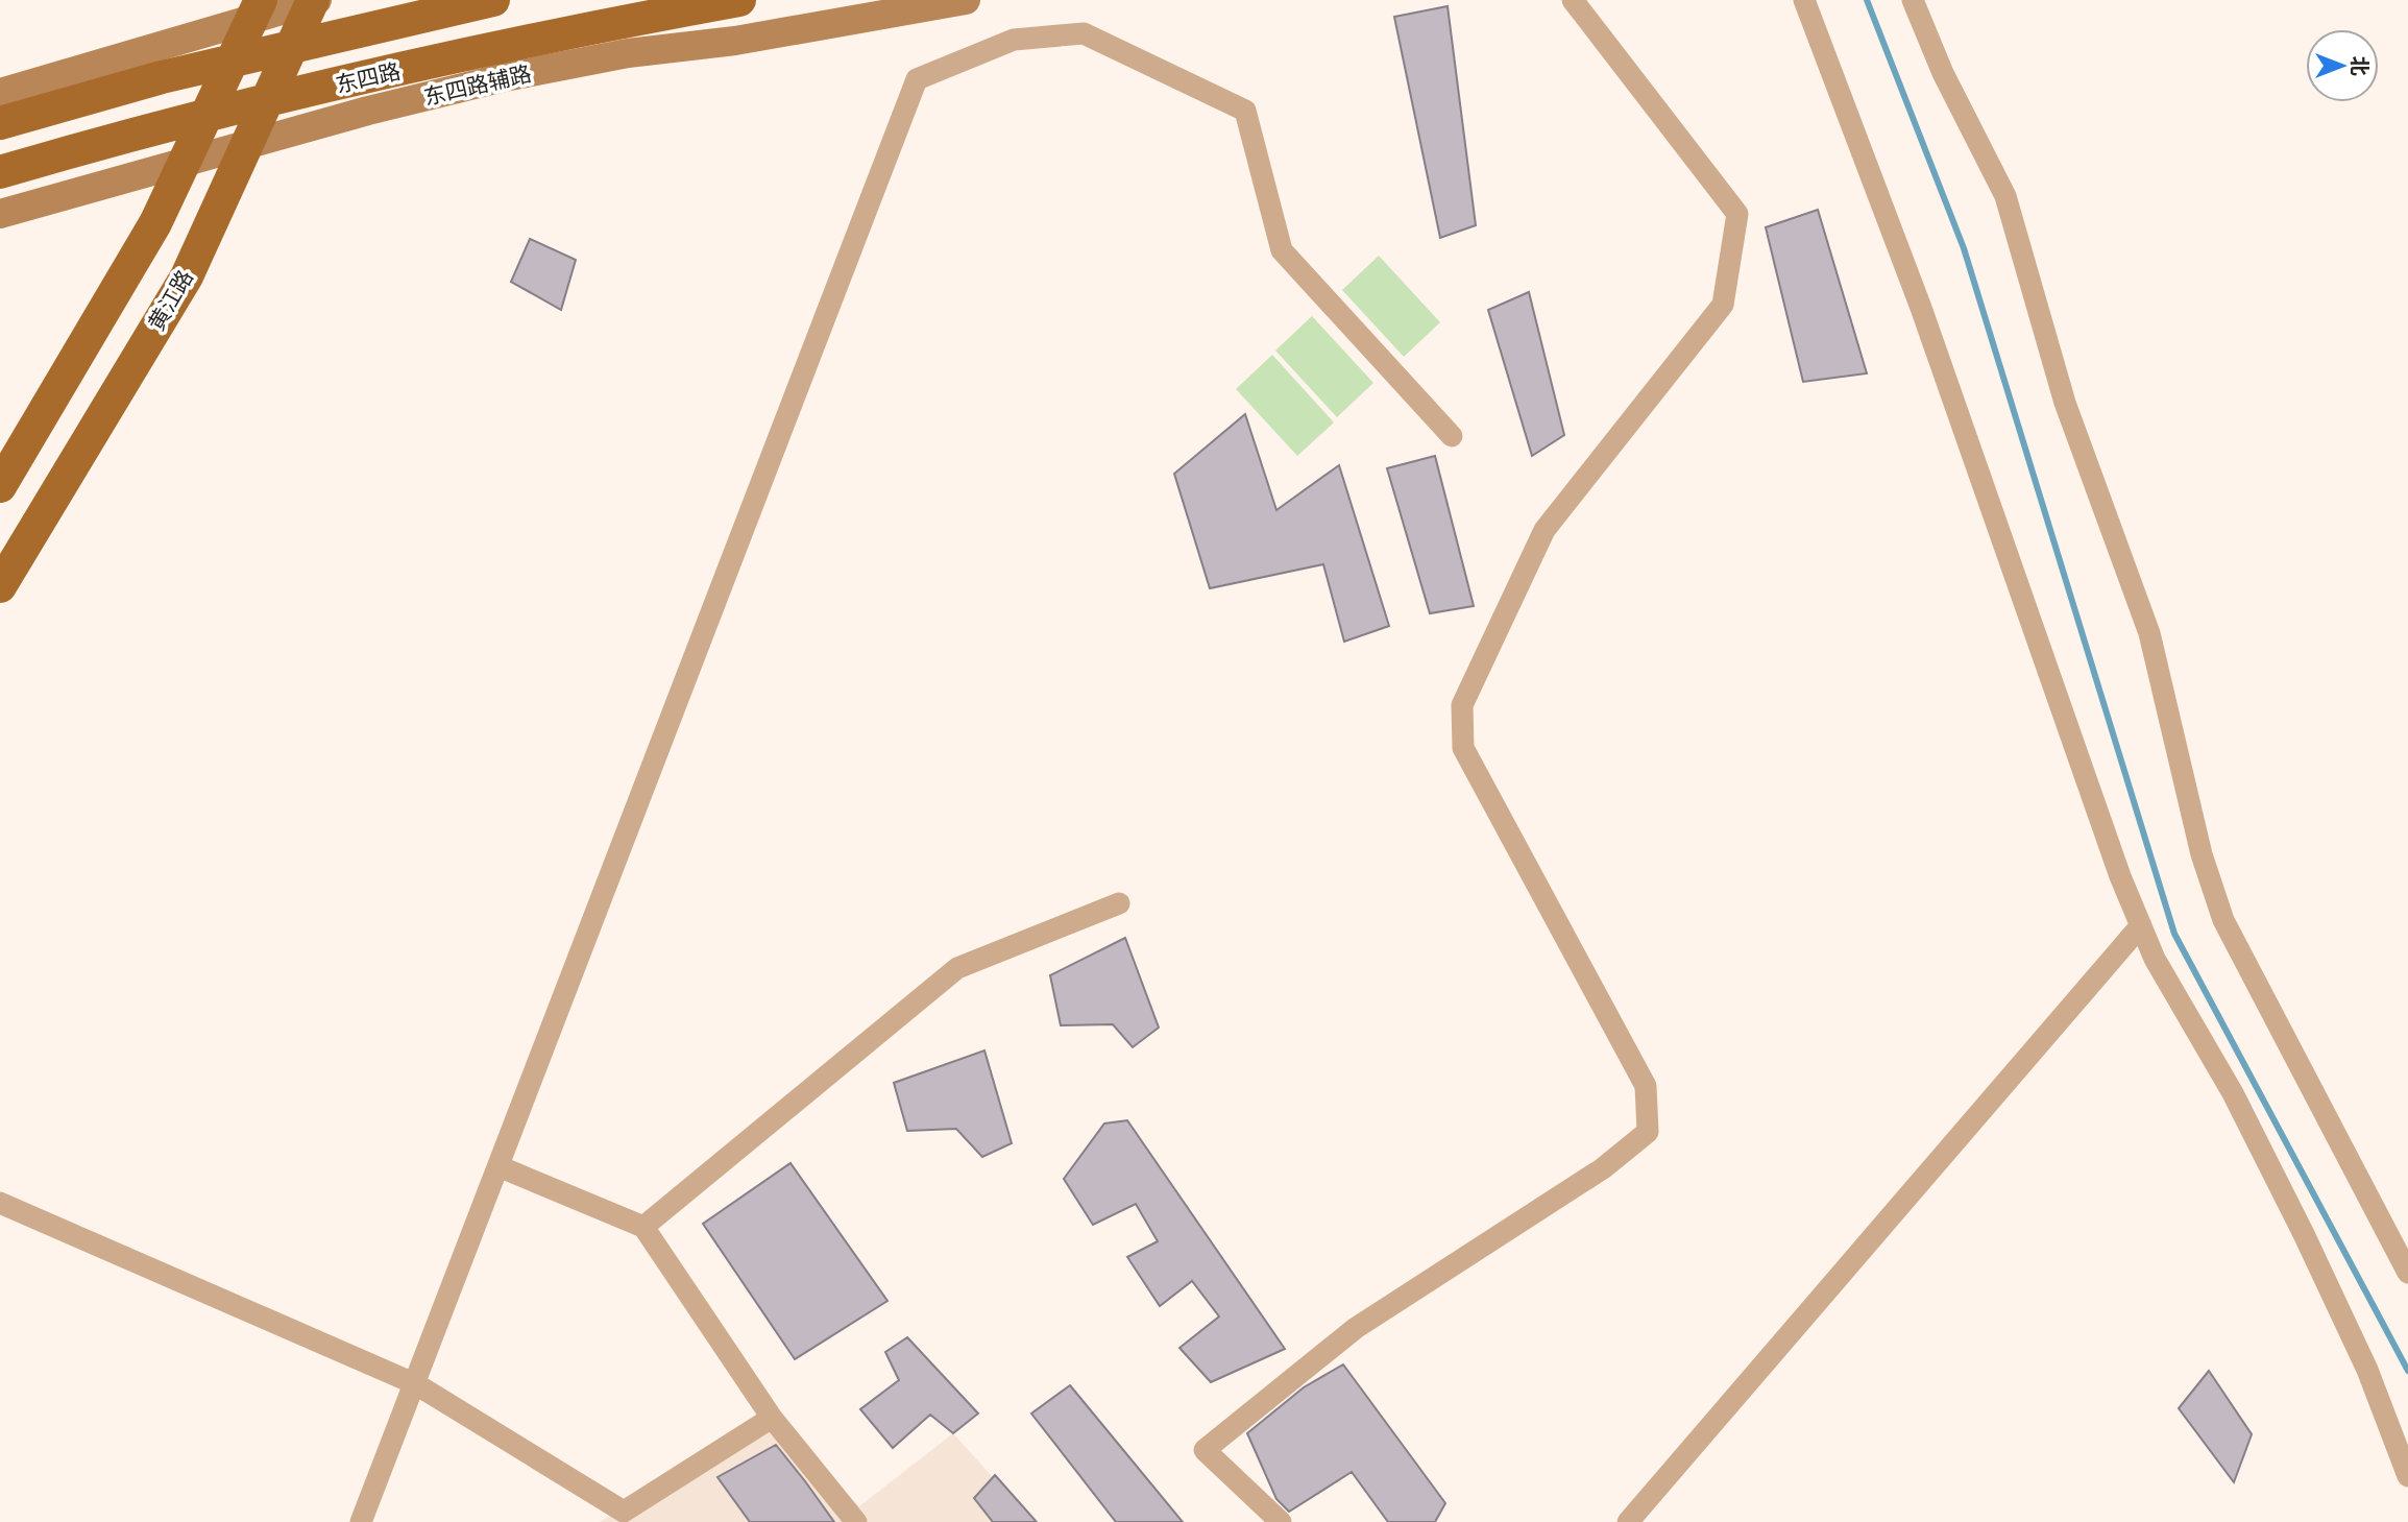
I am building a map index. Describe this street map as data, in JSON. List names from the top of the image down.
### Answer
{
  "streets": {
    "main road": ["东四路", "东四路辅路", "黄江路"]
  },
  "crossings": [
    ["东四路", "黄江路"],
    ["东四路辅路", "黄江路"]
  ],
  "north": "right"
}
